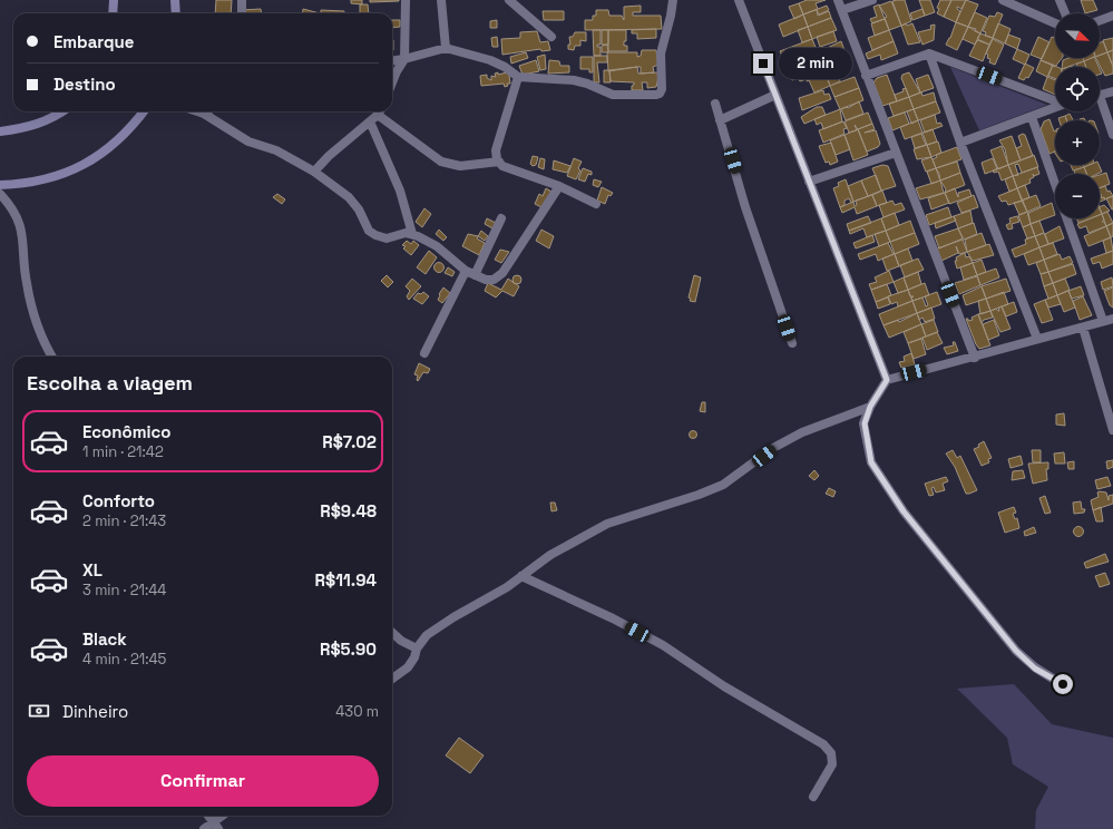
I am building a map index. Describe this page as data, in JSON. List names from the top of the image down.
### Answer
{
  "north": "bottom right",
  "page": {
    "map_buttons": ["+", "−"],
    "banner": ["Embarque", "Destino"],
    "bubble": "2 min",
    "heading": "Escolha a viagem",
    "list": [
      {
        "name": "Econômico",
        "note": "1 min · 21:42",
        "value": "R$7.02"
      },
      {
        "name": "Conforto",
        "note": "2 min · 21:43",
        "value": "R$9.48"
      },
      {
        "name": "XL",
        "note": "3 min · 21:44",
        "value": "R$11.94"
      },
      {
        "name": "Black",
        "note": "4 min · 21:45",
        "value": "R$5.90"
      }
    ],
    "pay": ["Dinheiro", "430 m"],
    "buttons": "Confirmar"
  }
}
